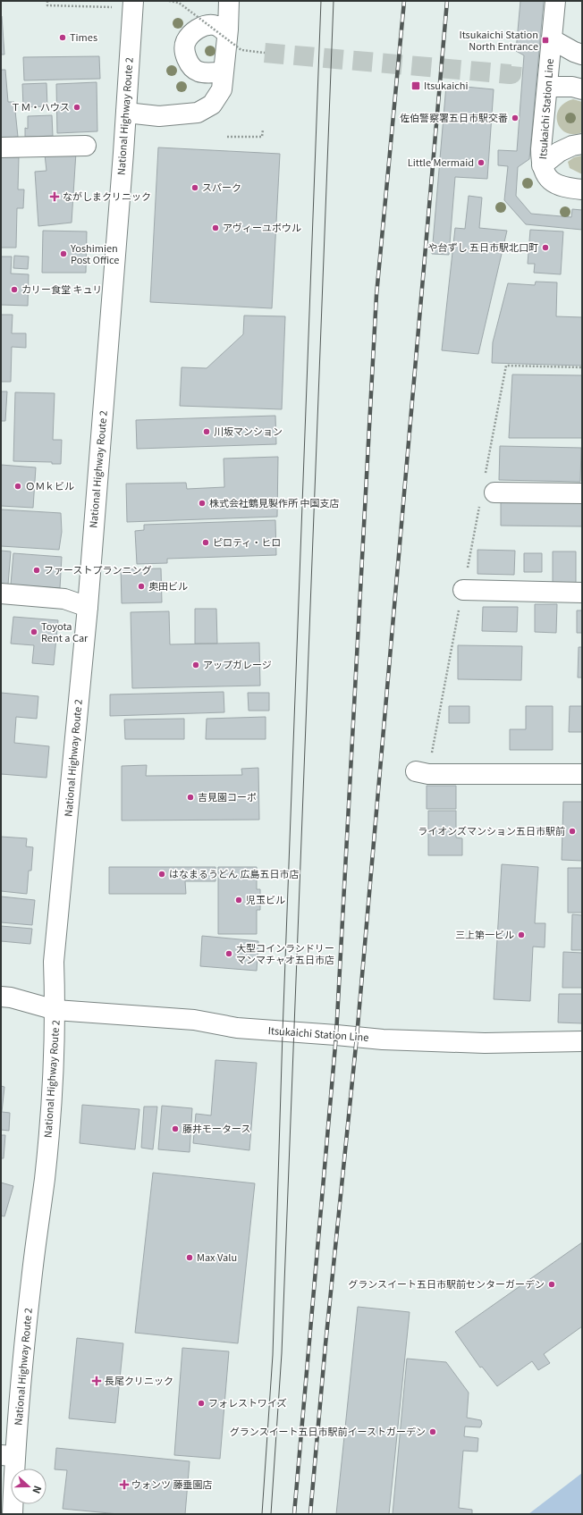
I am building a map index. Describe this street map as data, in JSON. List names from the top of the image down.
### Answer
{
  "streets": {
    "main road": ["Itsukaichi Station Line", "National Highway Route 2"]
  },
  "crossings": [
    ["Itsukaichi Station Line", "National Highway Route 2"]
  ],
  "places": {
    "other": [
      "Times",
      "ＴＭ・ハウス",
      "佐伯警察署五日市駅交番",
      "Little Mermaid",
      "スパーク",
      "アヴィーユボウル",
      "や台ずし 五日市駅北口町",
      "Yoshimien Post Office",
      "カリー食堂 キュリ",
      "川坂マンション",
      "ＯＭｋビル",
      "株式会社鶴見製作所 中国支店",
      "ピロティ・ヒロ",
      "ファーストプランニング",
      "奥田ビル",
      "Toyota Rent a Car",
      "アップガレージ",
      "吉見園コーポ",
      "ライオンズマンション五日市駅前",
      "はなまるうどん 広島五日市店",
      "児玉ビル",
      "三上第一ビル",
      "大型コインランドリー マンマチャオ五日市店",
      "藤井モータース",
      "Max Valu",
      "グランスイート五日市駅前センターガーデン",
      "フォレストワイズ",
      "グランスイート五日市駅前イーストガーデン"
    ],
    "transit": ["Itsukaichi Station North Entrance", "Itsukaichi"],
    "health": ["ながしまクリニック", "長尾クリニック", "ウォンツ 藤垂園店"]
  },
  "north": "right"
}
